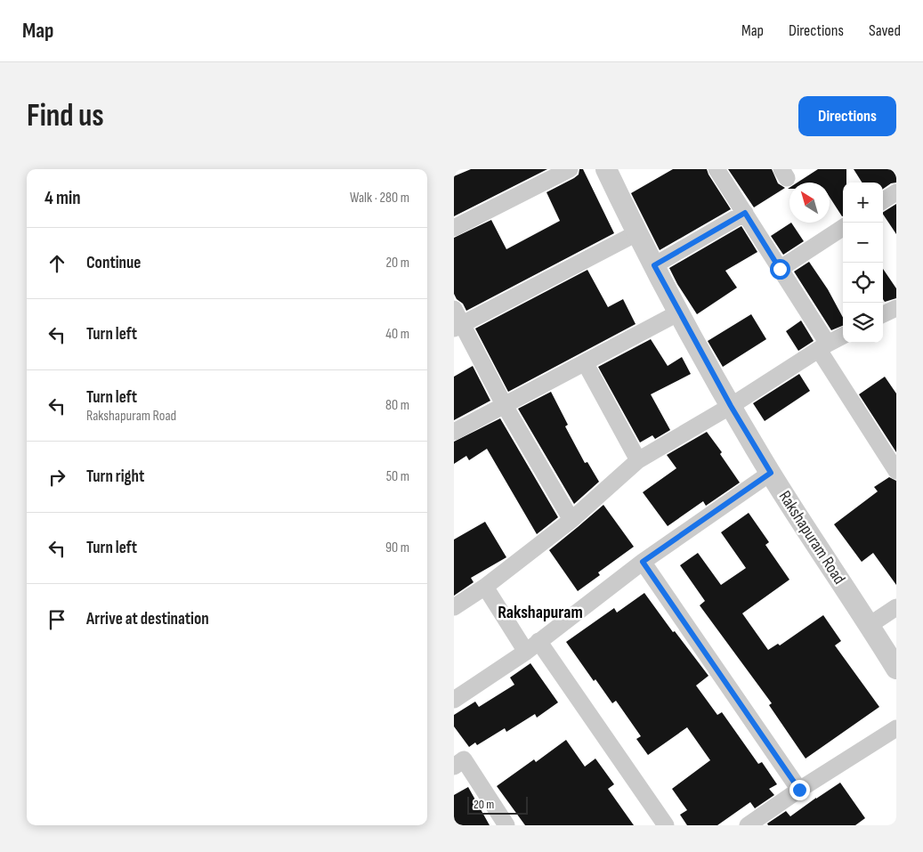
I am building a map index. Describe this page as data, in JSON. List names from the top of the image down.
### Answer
{
  "streets": {
    "street": ["Rakshapuram Road"]
  },
  "districts": ["Rakshapuram"],
  "scale_bar": "20 m",
  "north": "top left",
  "page": {
    "header": "Map",
    "nav": ["Map", "Directions", "Saved"],
    "buttons": "Directions",
    "title": "Find us",
    "heading": ["4 min", "Walk · 280 m"],
    "map_buttons": ["+", "−"],
    "list": [
      ["Continue", "20 m"],
      ["Turn left", "40 m"],
      ["Turn left", "Rakshapuram Road", "80 m"],
      ["Turn right", "50 m"],
      ["Turn left", "90 m"],
      "Arrive at destination"
    ],
    "scale": "20 m"
  }
}
